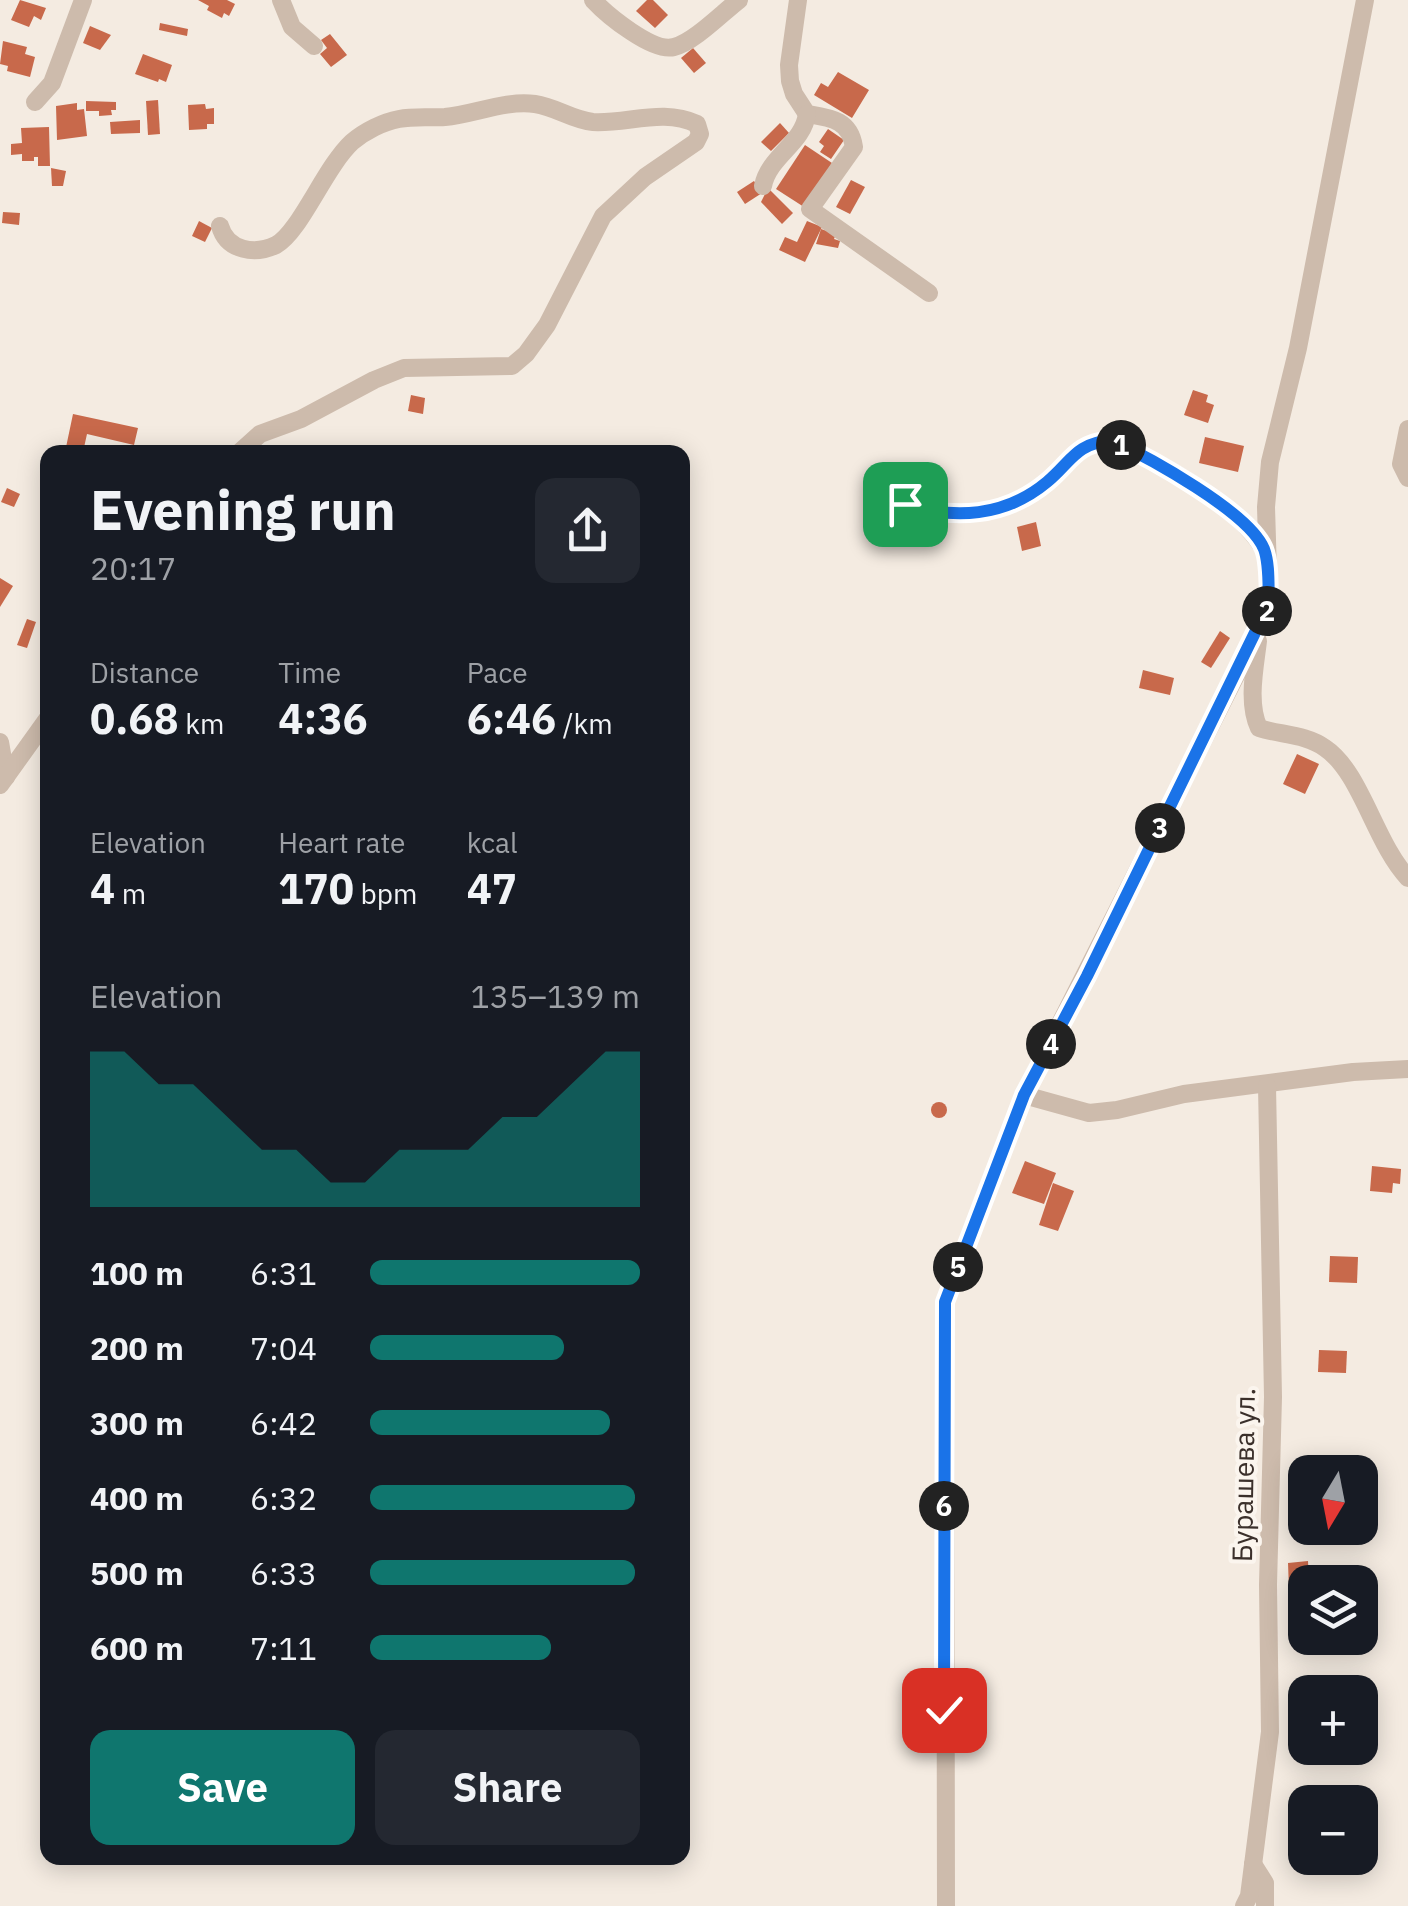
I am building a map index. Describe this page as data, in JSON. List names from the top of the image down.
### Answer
{
  "streets": {
    "street": ["Бурашева ул."]
  },
  "north": "bottom",
  "page": {
    "pins": [
      "1",
      "2",
      "3",
      "4",
      "5",
      "6"
    ],
    "heading": ["Evening run", "20:17"],
    "stats": [
      ["Distance", "0.68 km"],
      ["Time", "4:36"],
      ["Pace", "6:46 /km"],
      ["Elevation", "4 m"],
      ["Heart rate", "170 bpm"],
      ["kcal", "47"]
    ],
    "chart": ["Elevation", "135–139 m"],
    "list": [
      {
        "name": "100 m",
        "note": "6:31"
      },
      {
        "name": "200 m",
        "note": "7:04"
      },
      {
        "name": "300 m",
        "note": "6:42"
      },
      {
        "name": "400 m",
        "note": "6:32"
      },
      {
        "name": "500 m",
        "note": "6:33"
      },
      {
        "name": "600 m",
        "note": "7:11"
      }
    ],
    "map_buttons": ["+", "−"],
    "buttons": ["Save", "Share"]
  }
}
